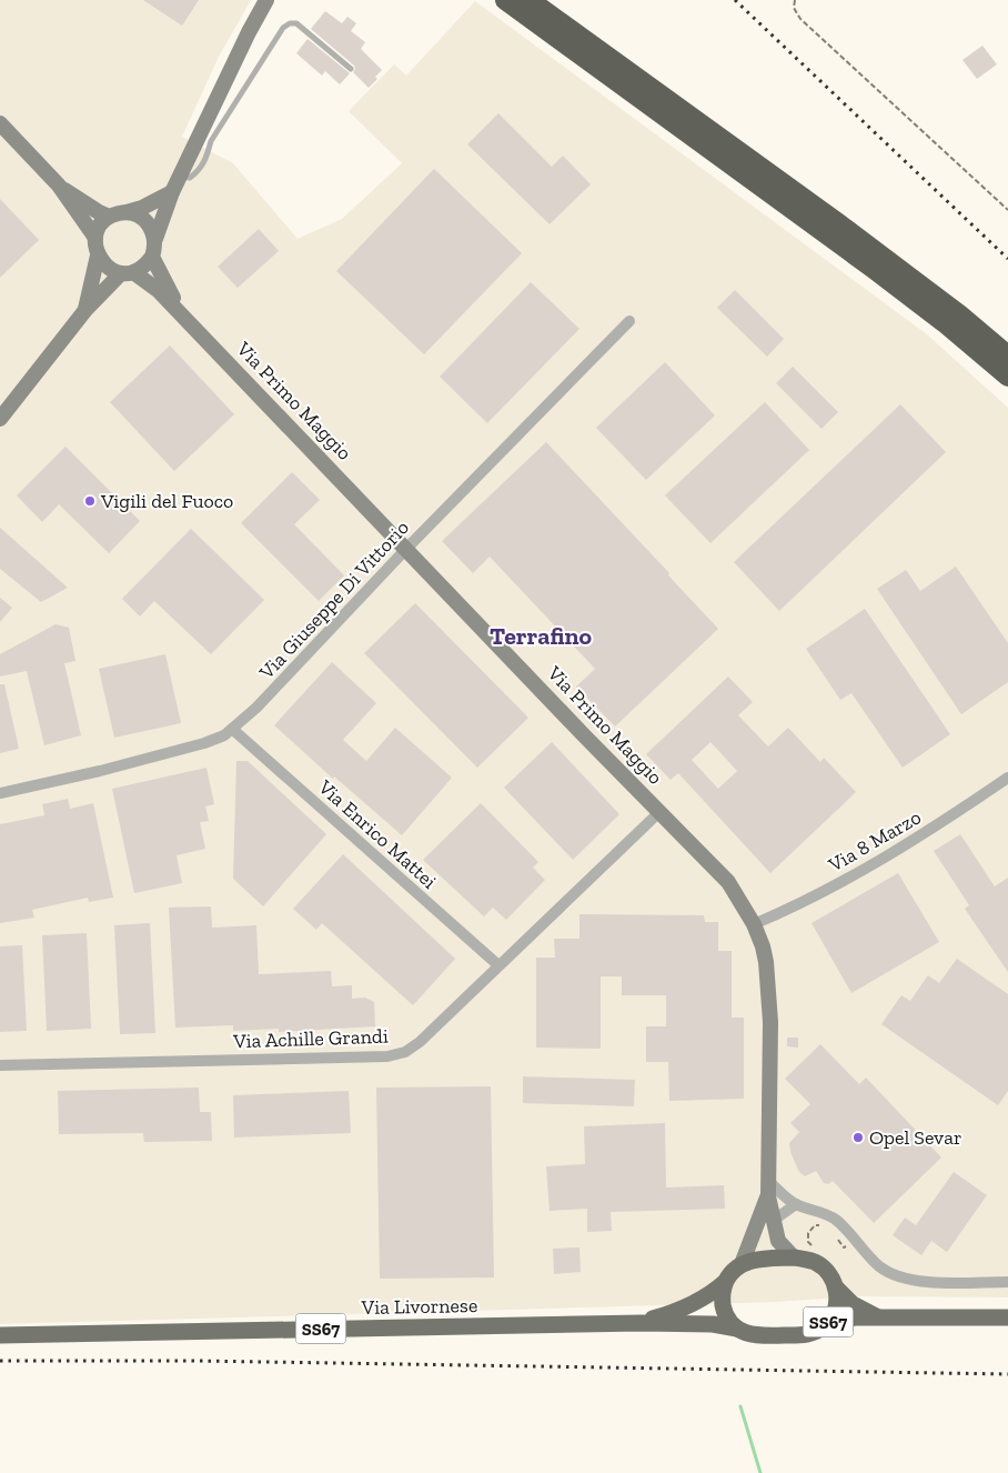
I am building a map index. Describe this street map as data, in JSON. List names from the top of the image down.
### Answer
{
  "streets": {
    "main road": ["Via Primo Maggio", "Via Livornese", "SS67"],
    "street": [
      "Via Giuseppe Di Vittorio",
      "Via Enrico Mattei",
      "Via 8 Marzo",
      "Via Achille Grandi"
    ]
  },
  "crossings": [
    ["Via Primo Maggio", "Via Giuseppe Di Vittorio"],
    ["Via Primo Maggio", "Via 8 Marzo"],
    ["Via Primo Maggio", "Via Achille Grandi"],
    ["Via Primo Maggio", "Via Livornese"],
    ["Via Primo Maggio", "SS67"],
    ["Via Giuseppe Di Vittorio", "Via Enrico Mattei"],
    ["Via Enrico Mattei", "Via Achille Grandi"],
    ["Via Livornese", "SS67"]
  ],
  "districts": ["Terrafino"],
  "places": ["Vigili del Fuoco", "Opel Sevar"]
}
